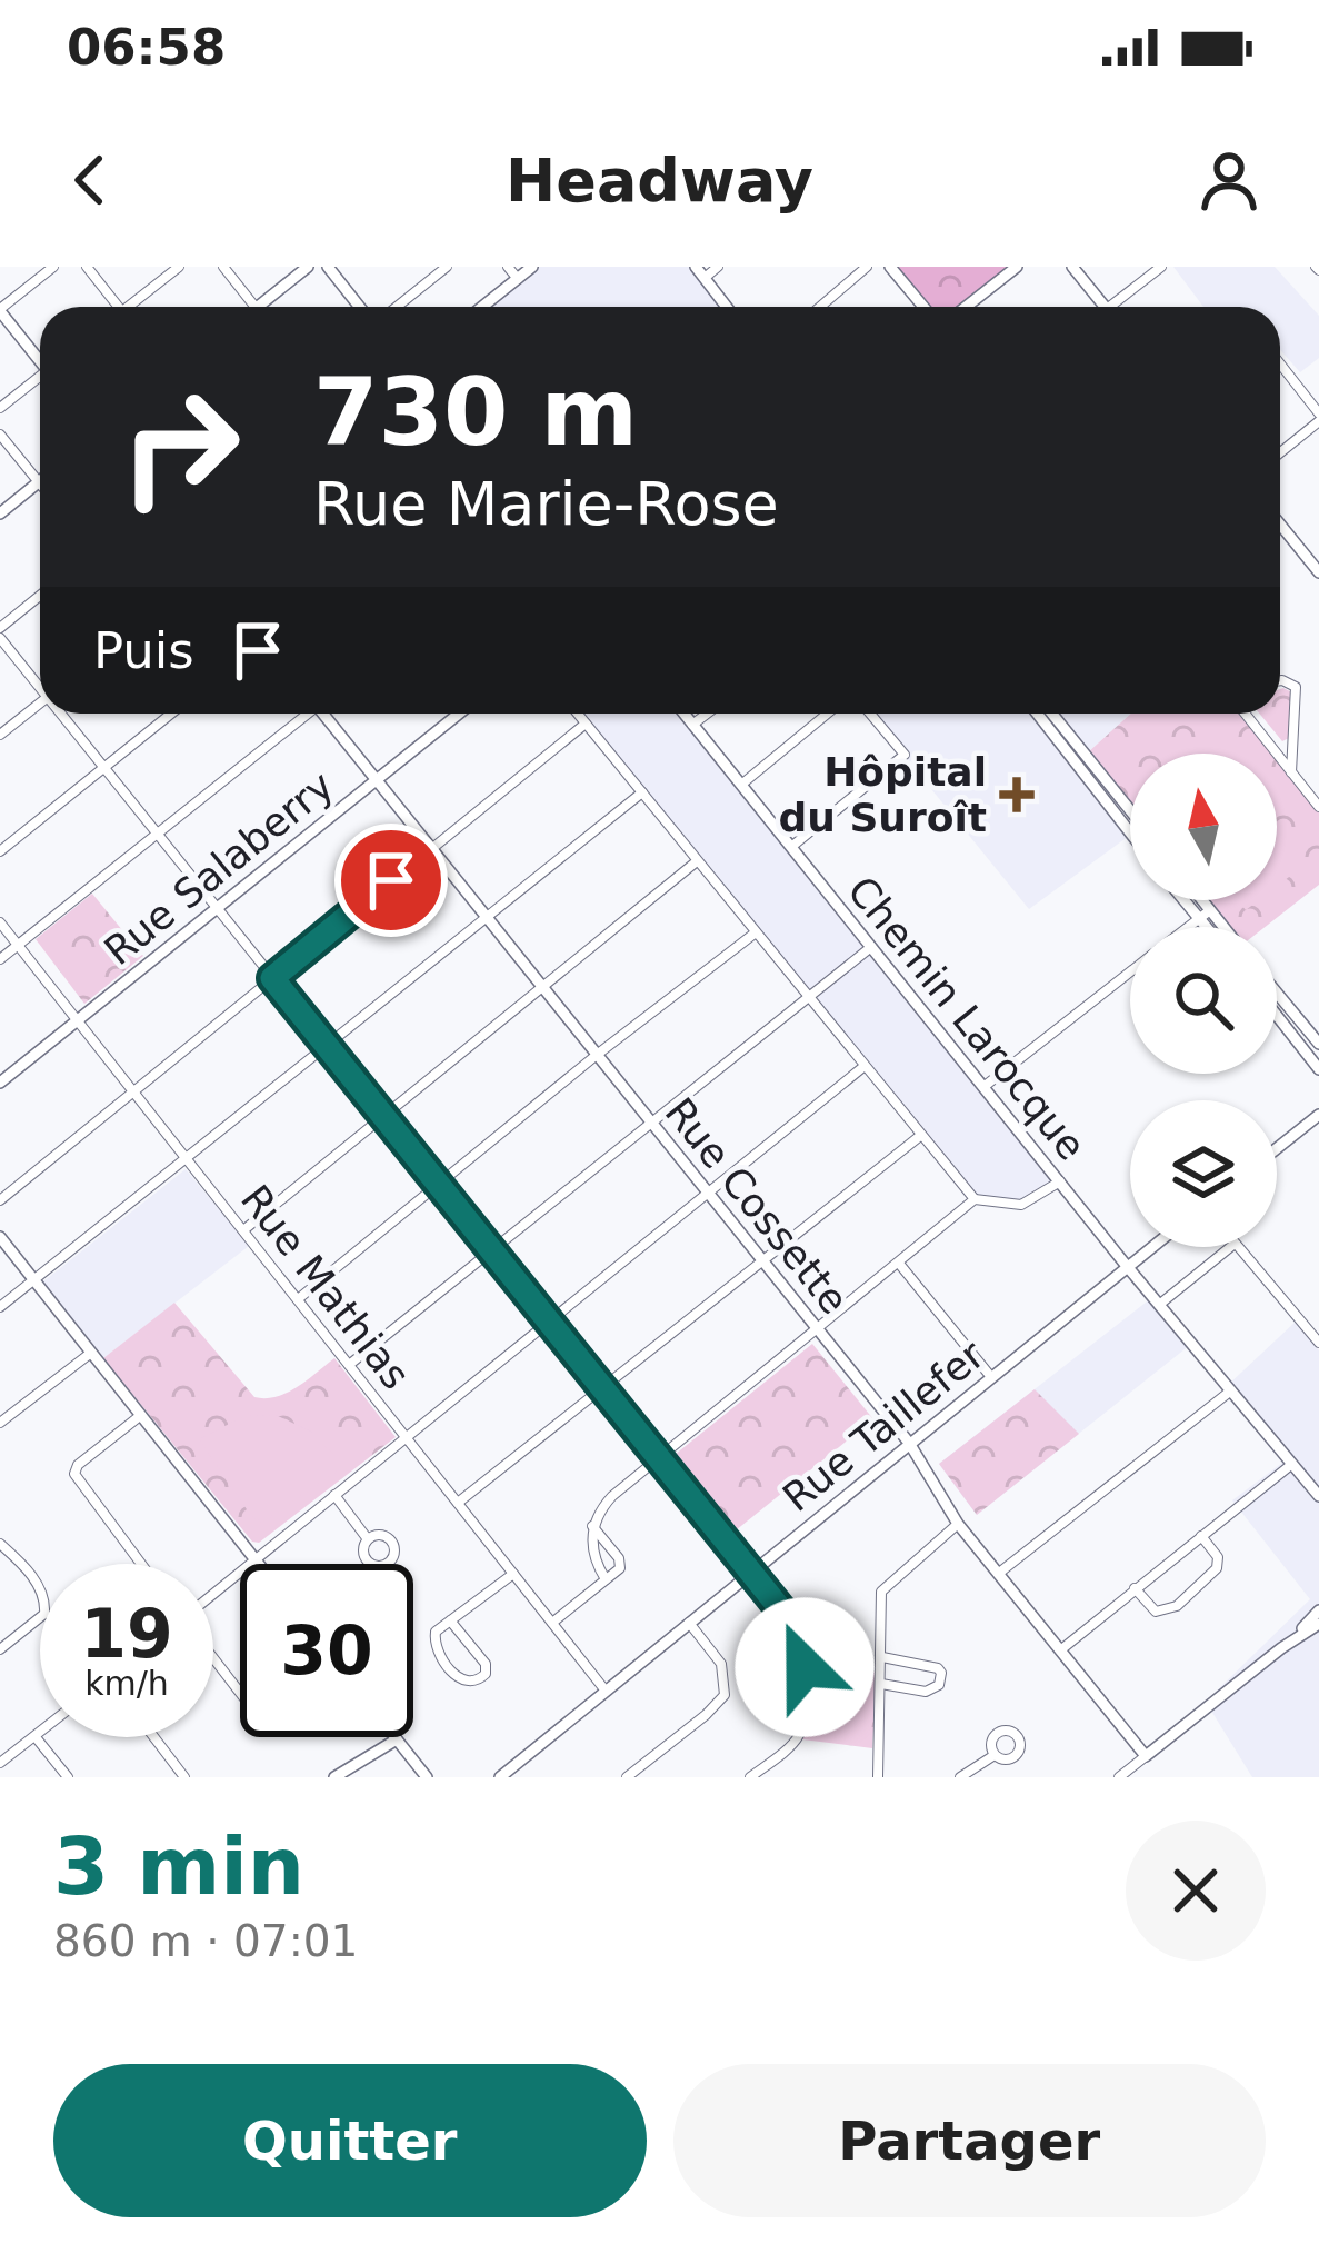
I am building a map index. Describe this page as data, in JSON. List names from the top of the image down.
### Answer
{
  "streets": {
    "street": [
      "Rue Salaberry",
      "Chemin Larocque",
      "Rue Cossette",
      "Rue Mathias",
      "Rue Taillefer"
    ]
  },
  "crossings": [
    ["Rue Salaberry", "Rue Cossette"],
    ["Rue Salaberry", "Rue Mathias"],
    ["Chemin Larocque", "Rue Taillefer"],
    ["Rue Cossette", "Rue Taillefer"],
    ["Rue Mathias", "Rue Taillefer"]
  ],
  "places": {
    "health": ["Hôpital du Suroît"]
  },
  "north": "top",
  "page": {
    "status": "06:58",
    "header": "Headway",
    "turn": ["730 m", "Rue Marie-Rose"],
    "then": "Puis",
    "speed": "19 km/h",
    "limit": "30",
    "heading": ["3 min", "860 m · 07:01"],
    "buttons": ["Quitter", "Partager"]
  }
}
